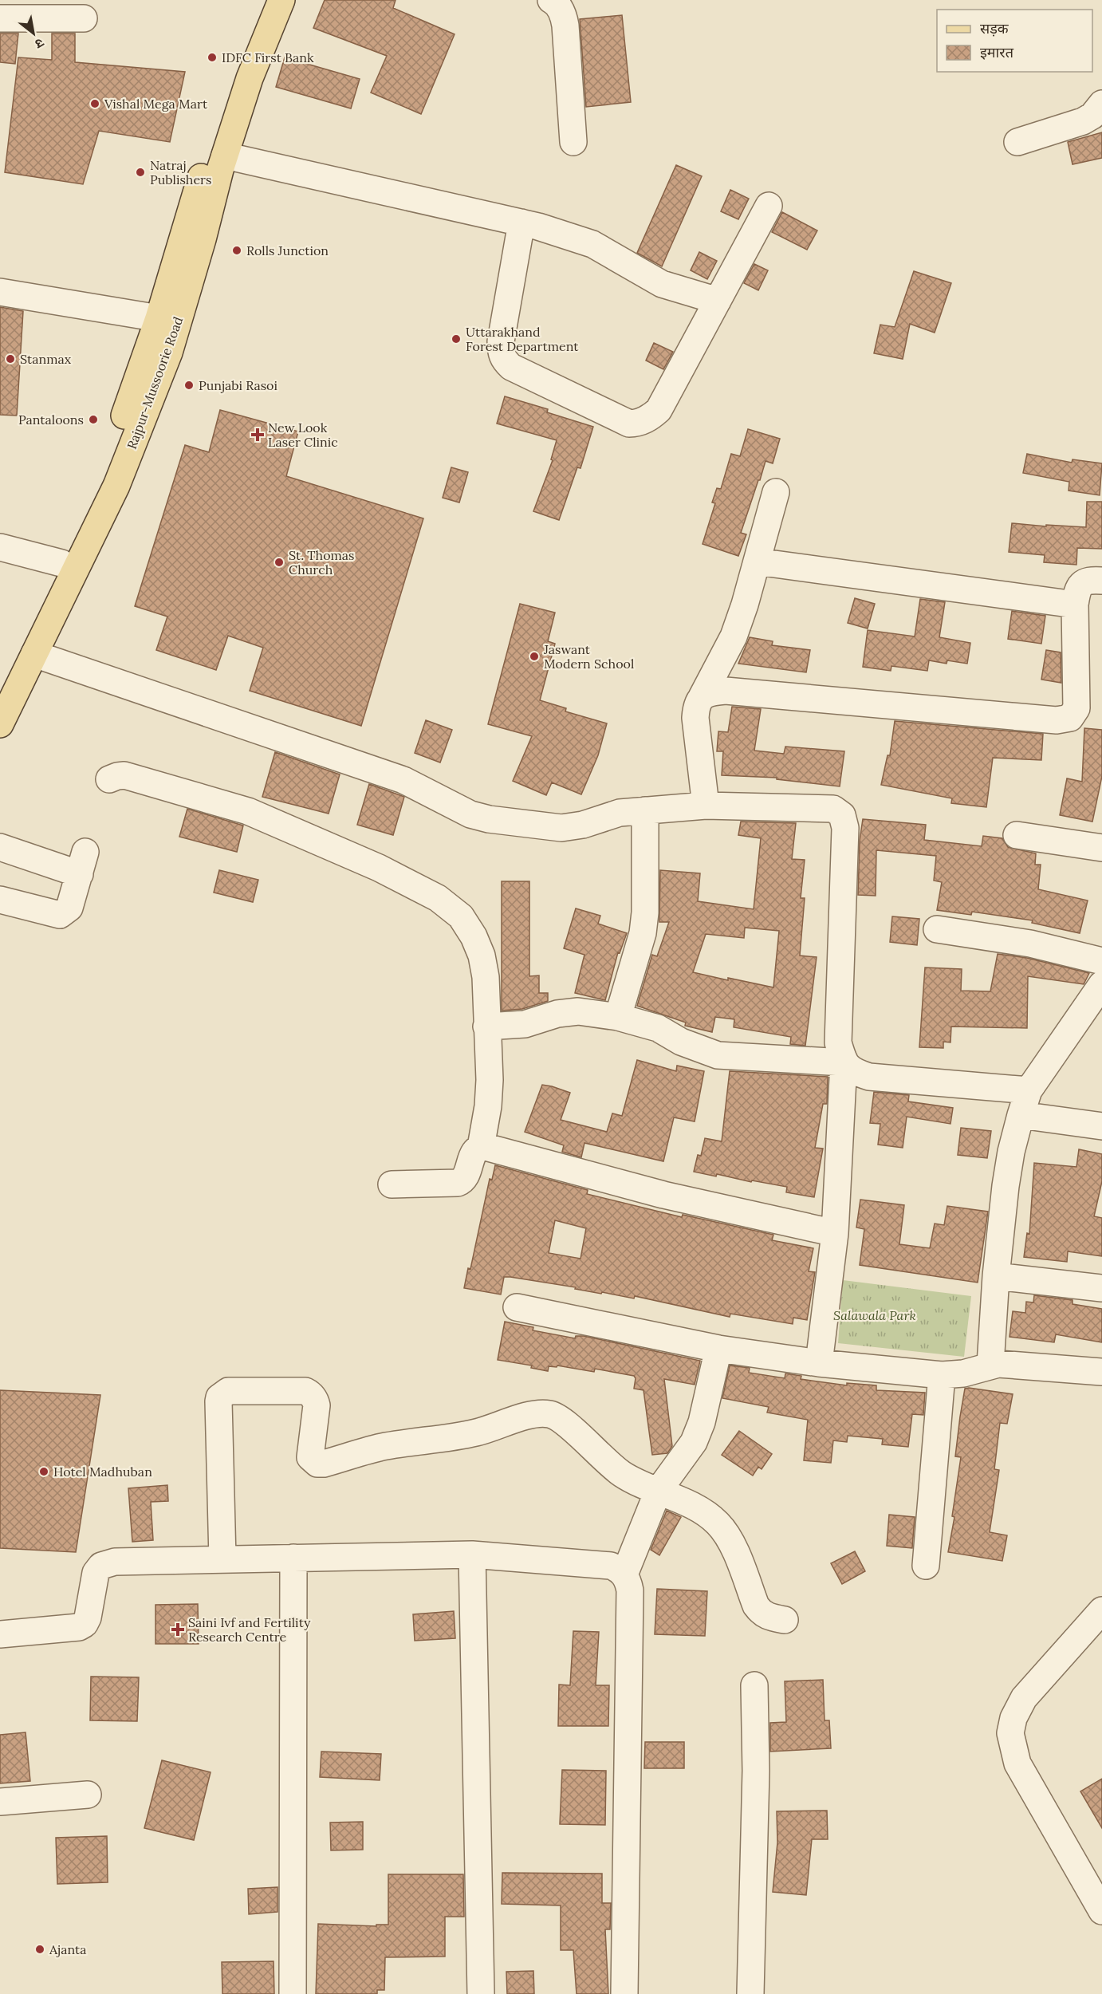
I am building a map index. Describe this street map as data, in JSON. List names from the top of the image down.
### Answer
{
  "streets": {
    "main road": ["Rajpur-Mussoorie Road"]
  },
  "parks": ["Salawala Park"],
  "places": {
    "other": [
      "IDFC First Bank",
      "Vishal Mega Mart",
      "Natraj Publishers",
      "Rolls Junction",
      "Uttarakhand Forest Department",
      "Stanmax",
      "Punjabi Rasoi",
      "Pantaloons",
      "St. Thomas Church",
      "Jaswant Modern School",
      "Hotel Madhuban",
      "Ajanta"
    ],
    "health": ["New Look Laser Clinic", "Saini Ivf and Fertility Research Centre"]
  },
  "legend": ["सड़क", "इमारत"],
  "north": "bottom right"
}
